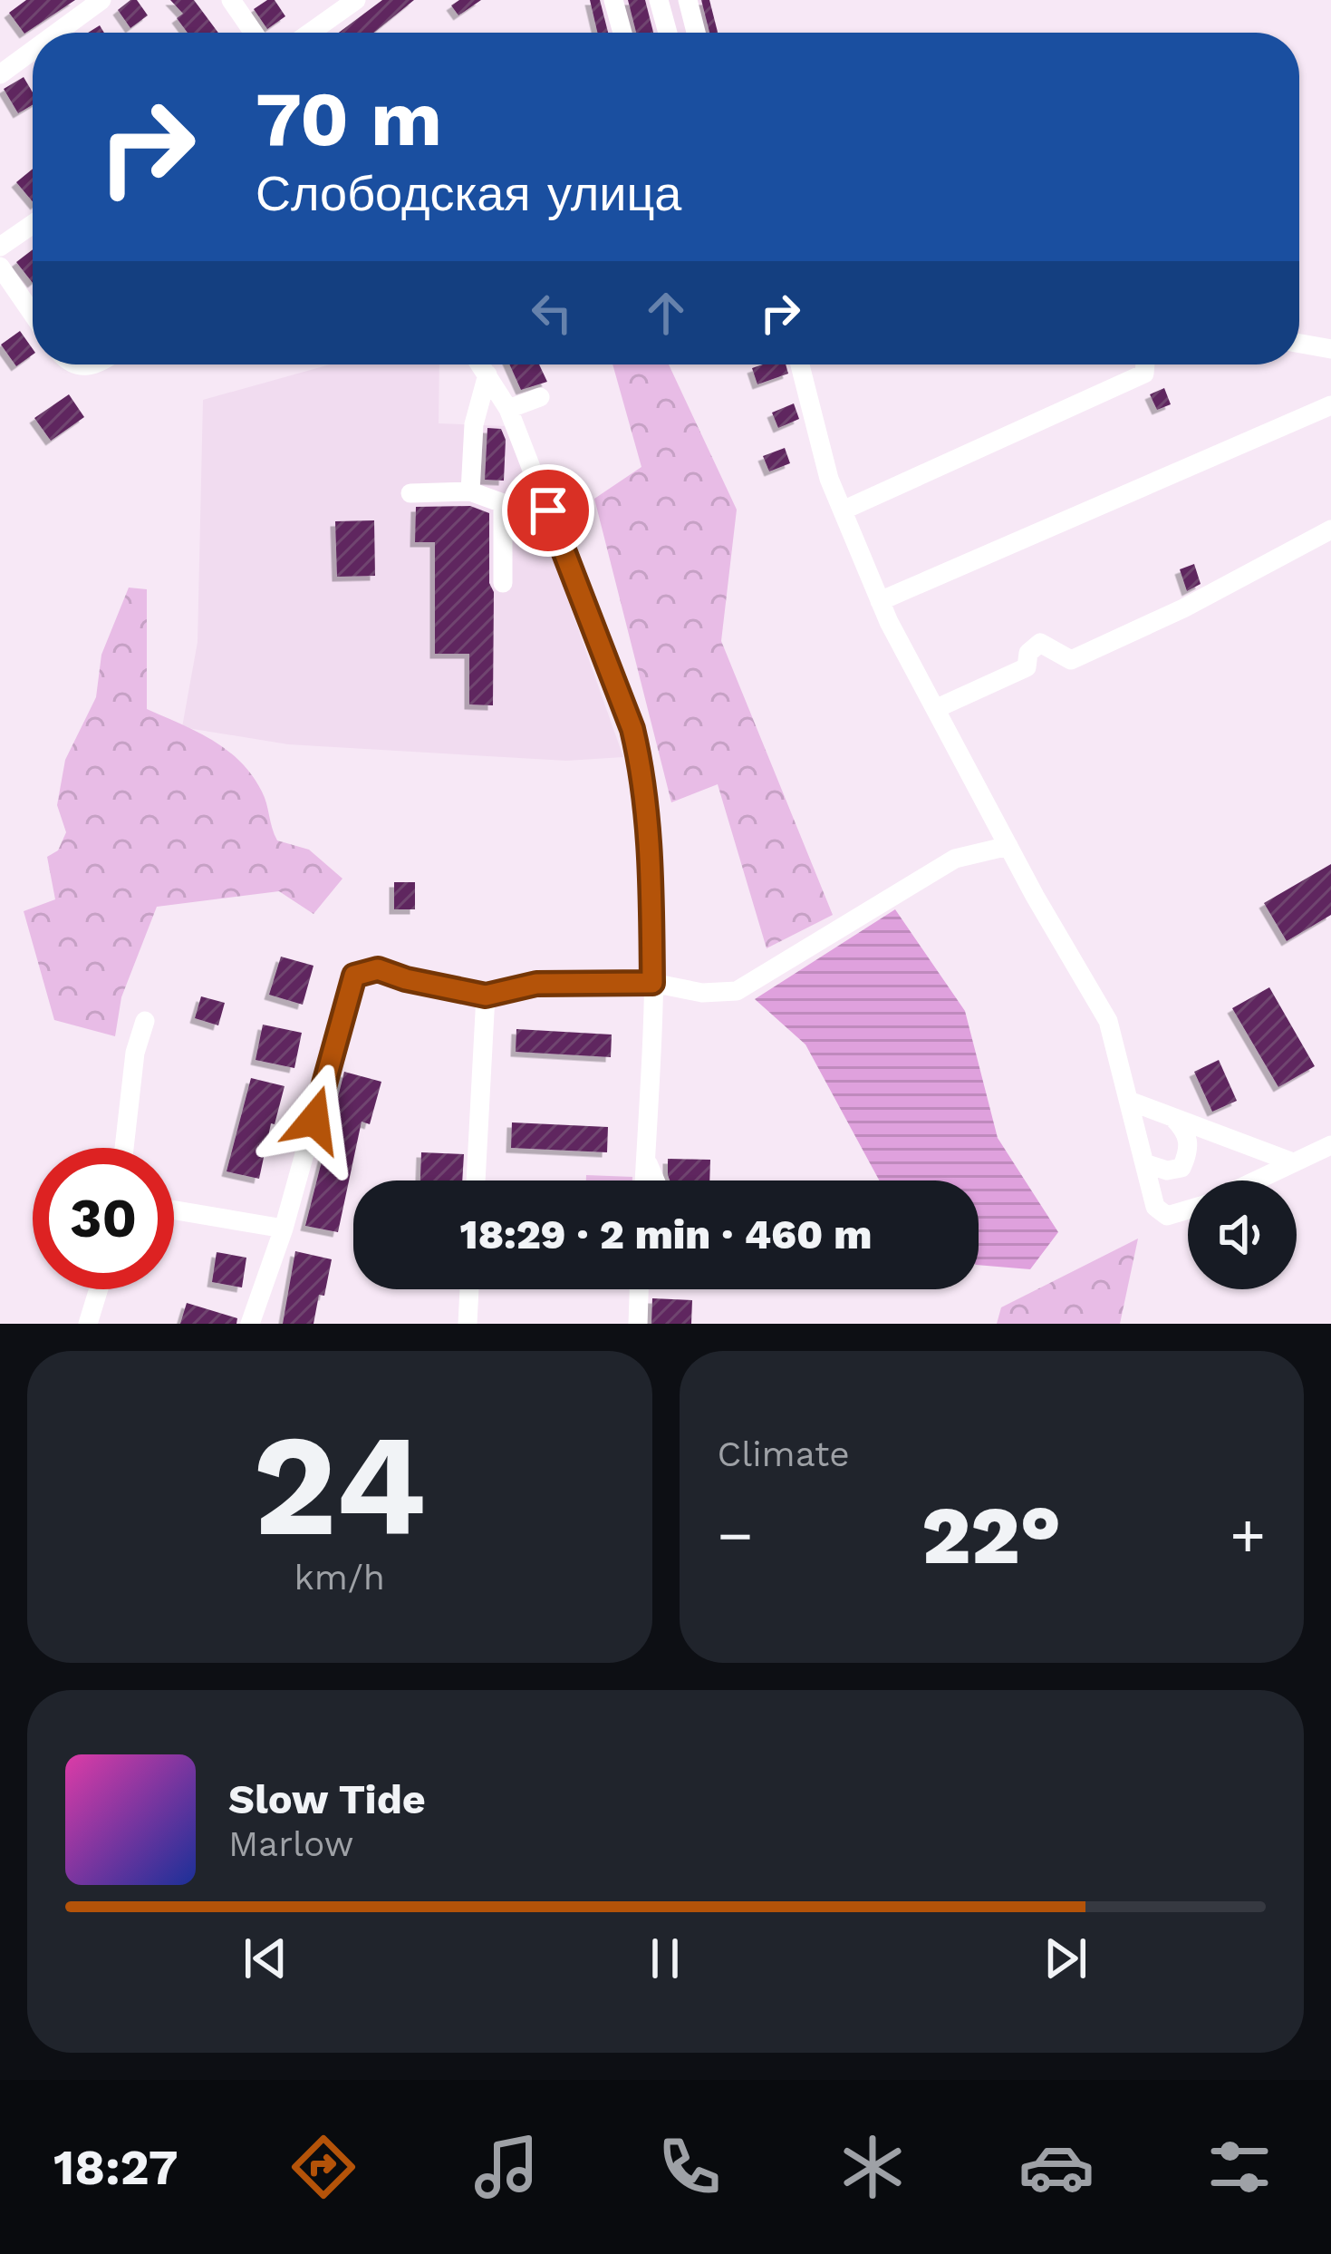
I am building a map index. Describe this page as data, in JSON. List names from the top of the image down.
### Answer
{
  "page": {
    "turn": ["70 m", "Слободская улица"],
    "limit": "30",
    "trip": "18:29 · 2 min · 460 m",
    "tile": [
      ["24", "km/h"],
      "Climate"
    ],
    "heat": ["−", "22°", "+"],
    "song": ["Slow Tide", "Marlow"],
    "tabs": "18:27"
  }
}
